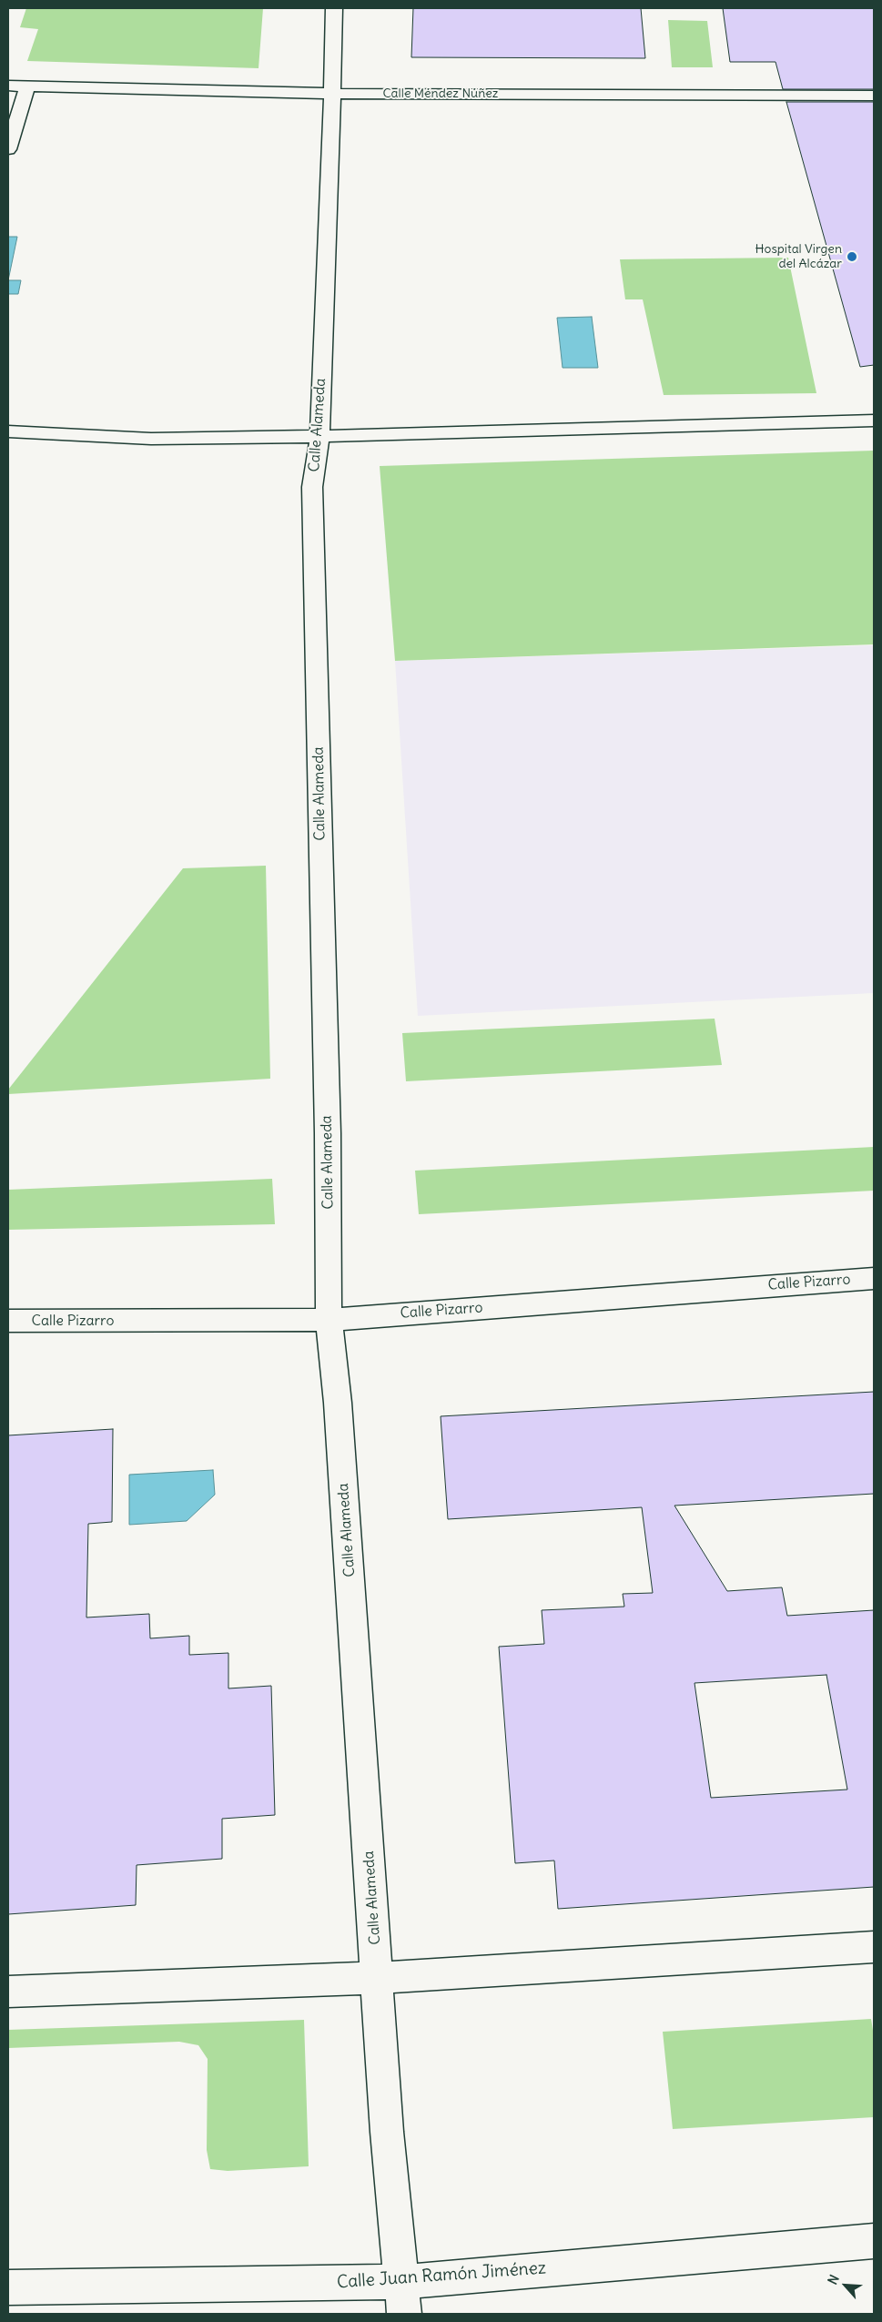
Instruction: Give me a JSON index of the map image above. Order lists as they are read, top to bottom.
{
  "streets": {
    "street": [
      "Calle Méndez Núñez",
      "Calle Alameda",
      "Calle Pizarro",
      "Calle Juan Ramón Jiménez"
    ]
  },
  "crossings": [
    ["Calle Méndez Núñez", "Calle Alameda"],
    ["Calle Alameda", "Calle Pizarro"],
    ["Calle Alameda", "Calle Juan Ramón Jiménez"]
  ],
  "places": ["Hospital Virgen del Alcázar"],
  "north": "top left"
}
